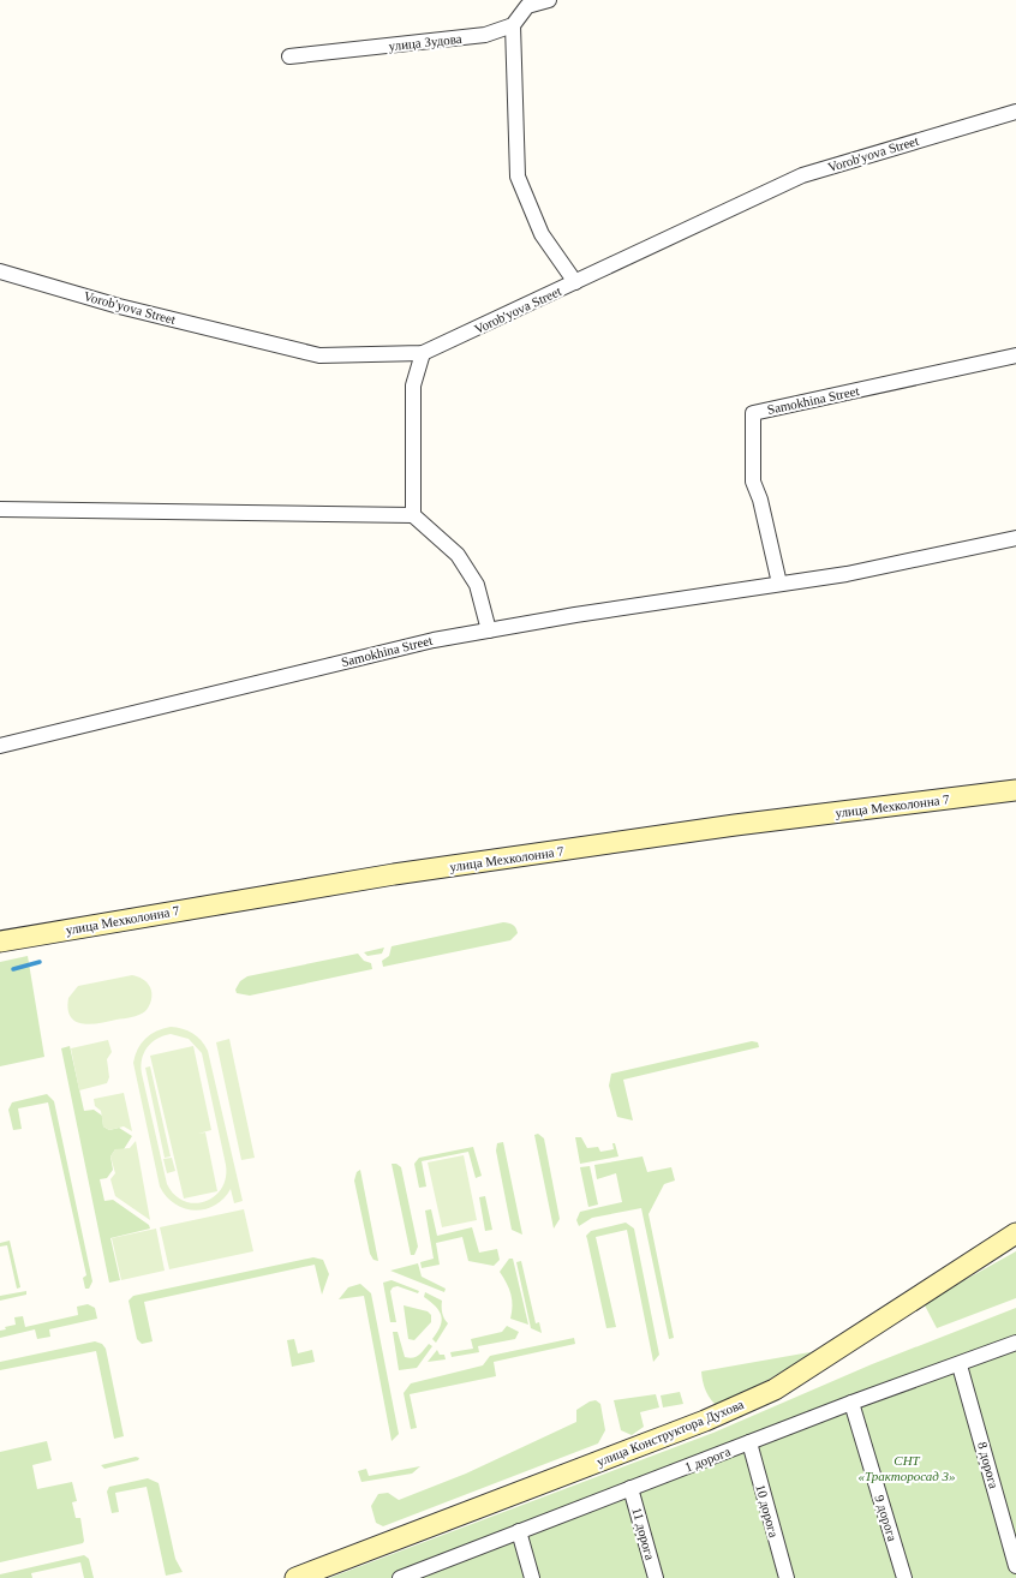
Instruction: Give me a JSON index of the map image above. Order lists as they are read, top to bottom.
{
  "streets": {
    "street": [
      "улица Зудова",
      "Vorob'yova Street",
      "Samokhina Street",
      "улица Мехколонна 7",
      "улица Конструктора Духова",
      "1 дорога",
      "8 дорога",
      "10 дорога",
      "9 дорога",
      "11 дорога"
    ]
  },
  "crossings": [
    ["1 дорога", "8 дорога"],
    ["1 дорога", "10 дорога"],
    ["1 дорога", "9 дорога"],
    ["1 дорога", "11 дорога"]
  ],
  "parks": ["СНТ «Тракторосад 3»"]
}
